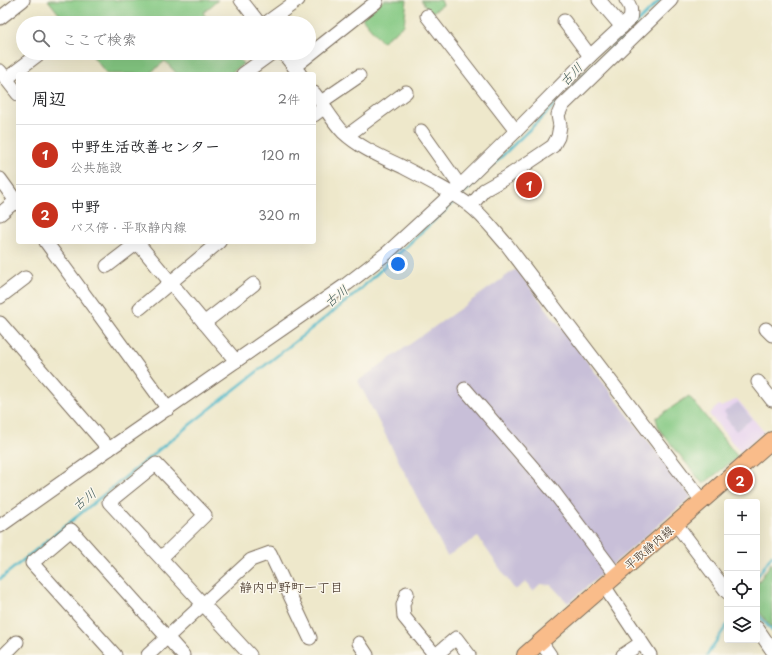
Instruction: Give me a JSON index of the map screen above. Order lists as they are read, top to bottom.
{
  "streets": {
    "main road": ["平取静内線"]
  },
  "districts": ["静内中野町一丁目"],
  "water": ["古川"],
  "page": {
    "search": "ここで検索",
    "heading": ["周辺", "2件"],
    "list": [
      {
        "mark": "1",
        "name": "中野生活改善センター",
        "note": "公共施設",
        "value": "120 m"
      },
      {
        "mark": "2",
        "name": "中野",
        "note": "バス停 · 平取静内線",
        "value": "320 m"
      }
    ],
    "pins": ["1", "2"],
    "map_buttons": ["+", "−"]
  }
}
